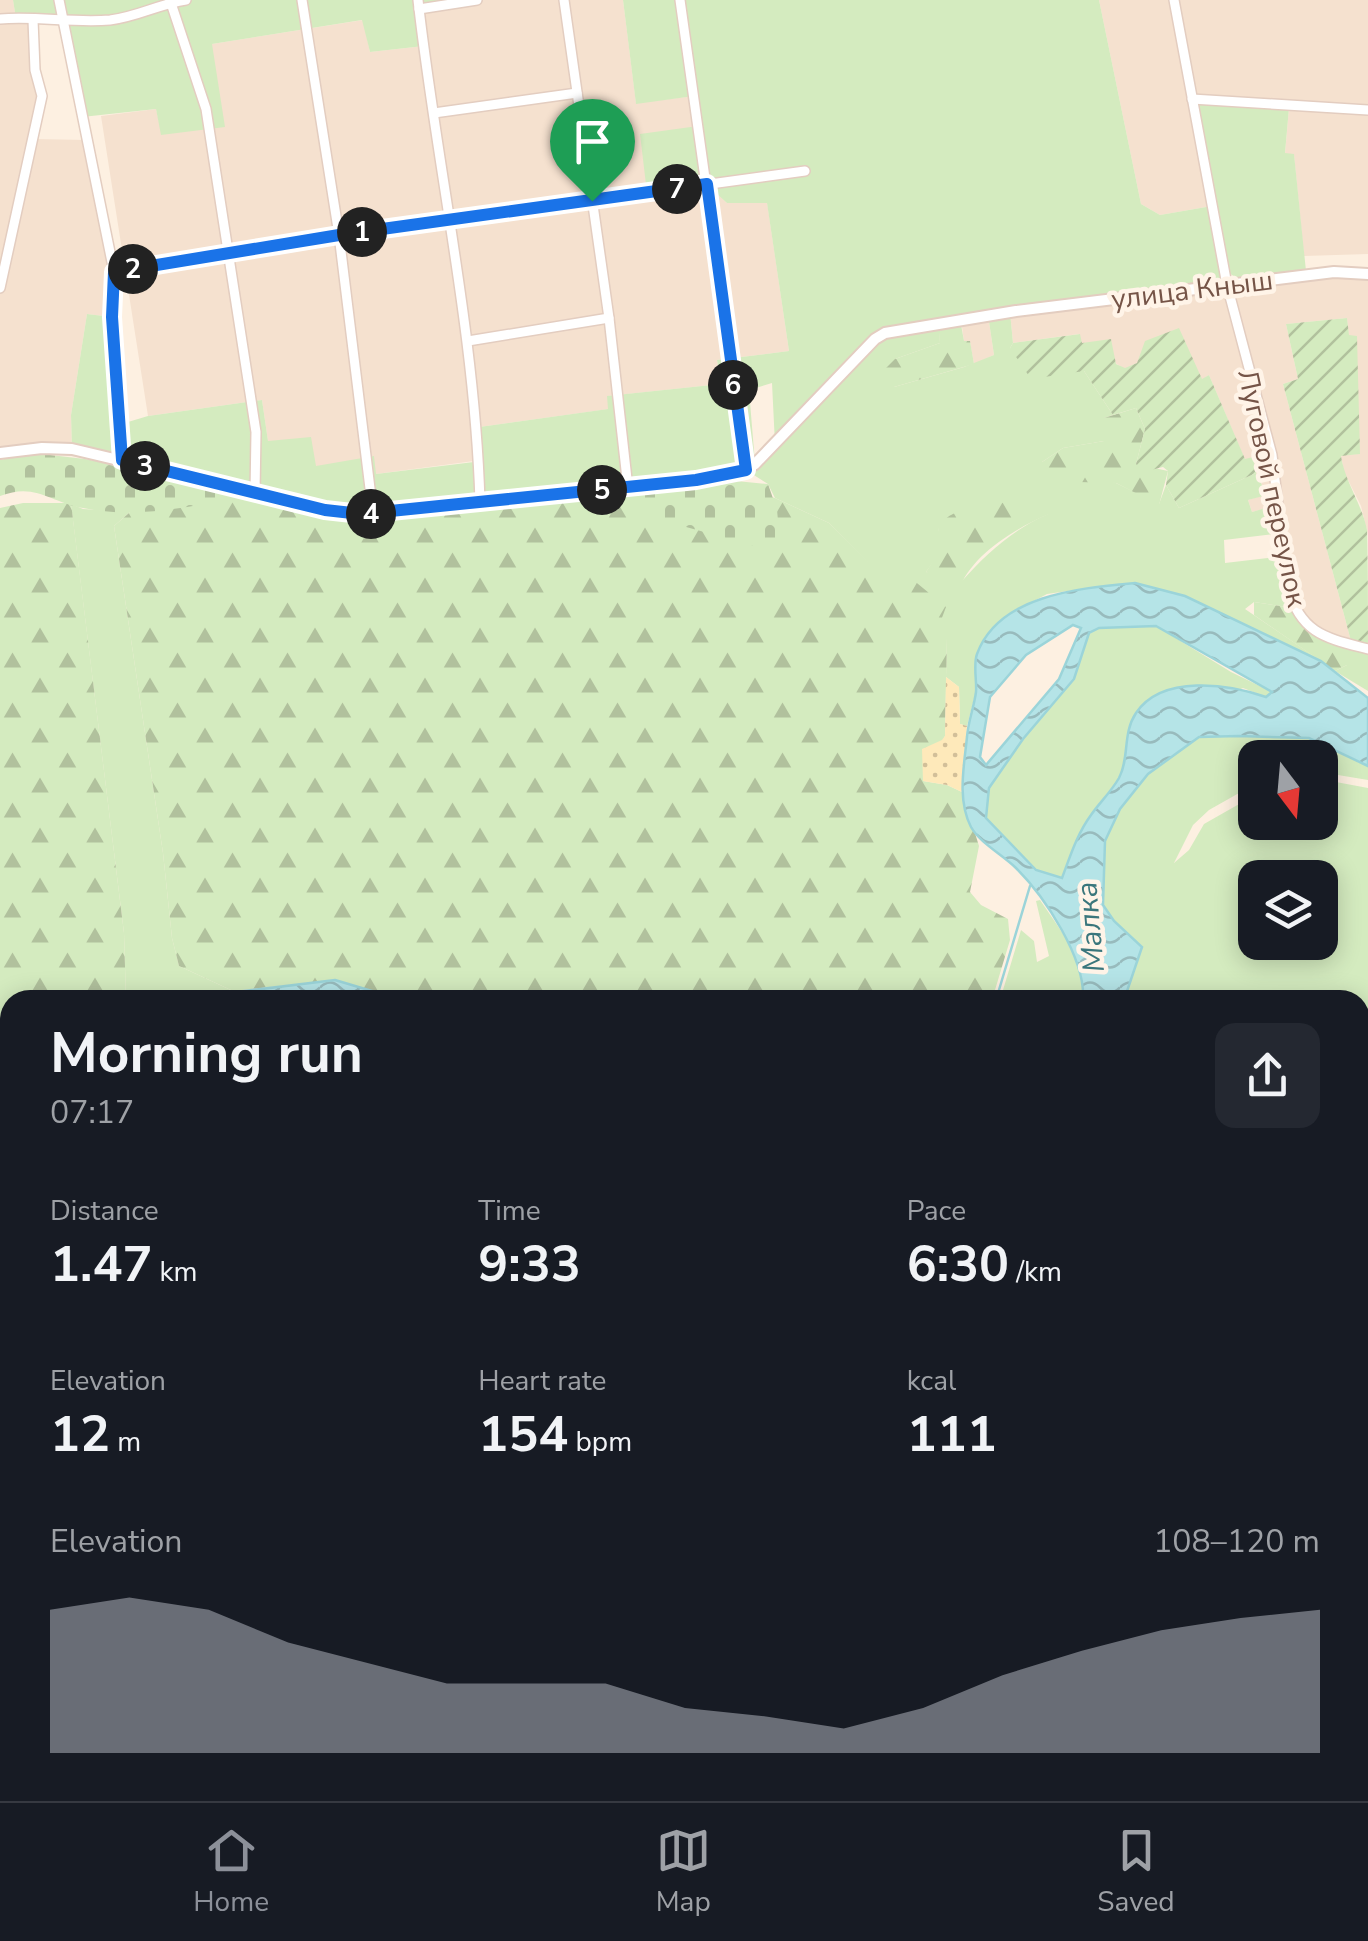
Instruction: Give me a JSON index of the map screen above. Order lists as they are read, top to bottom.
{
  "streets": {
    "street": ["улица Кныш", "Луговой переулок"]
  },
  "crossings": [
    ["улица Кныш", "Луговой переулок"]
  ],
  "water": ["Малка"],
  "north": "bottom",
  "page": {
    "pins": [
      "7",
      "1",
      "2",
      "6",
      "3",
      "5",
      "4"
    ],
    "heading": ["Morning run", "07:17"],
    "stats": [
      ["Distance", "1.47 km"],
      ["Time", "9:33"],
      ["Pace", "6:30 /km"],
      ["Elevation", "12 m"],
      ["Heart rate", "154 bpm"],
      ["kcal", "111"]
    ],
    "chart": ["Elevation", "108–120 m"],
    "tabs": ["Home", "Map", "Saved"]
  }
}
